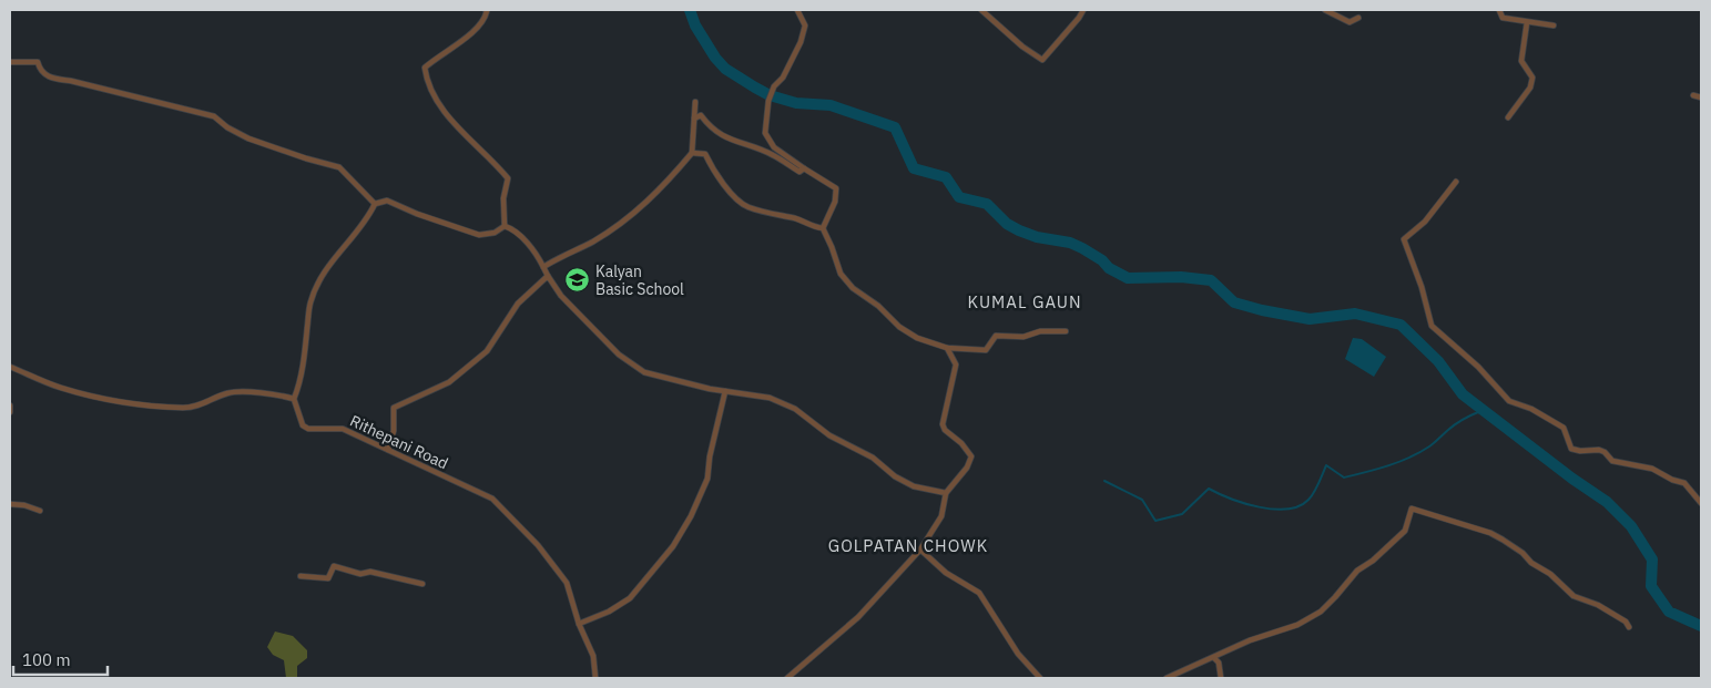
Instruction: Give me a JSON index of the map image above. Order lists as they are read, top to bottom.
{
  "streets": {
    "street": ["Rithepani Road"]
  },
  "districts": ["KUMAL GAUN", "GOLPATAN CHOWK"],
  "places": {
    "school or university": ["Kalyan Basic School"]
  },
  "scale_bar": "100 m"
}
